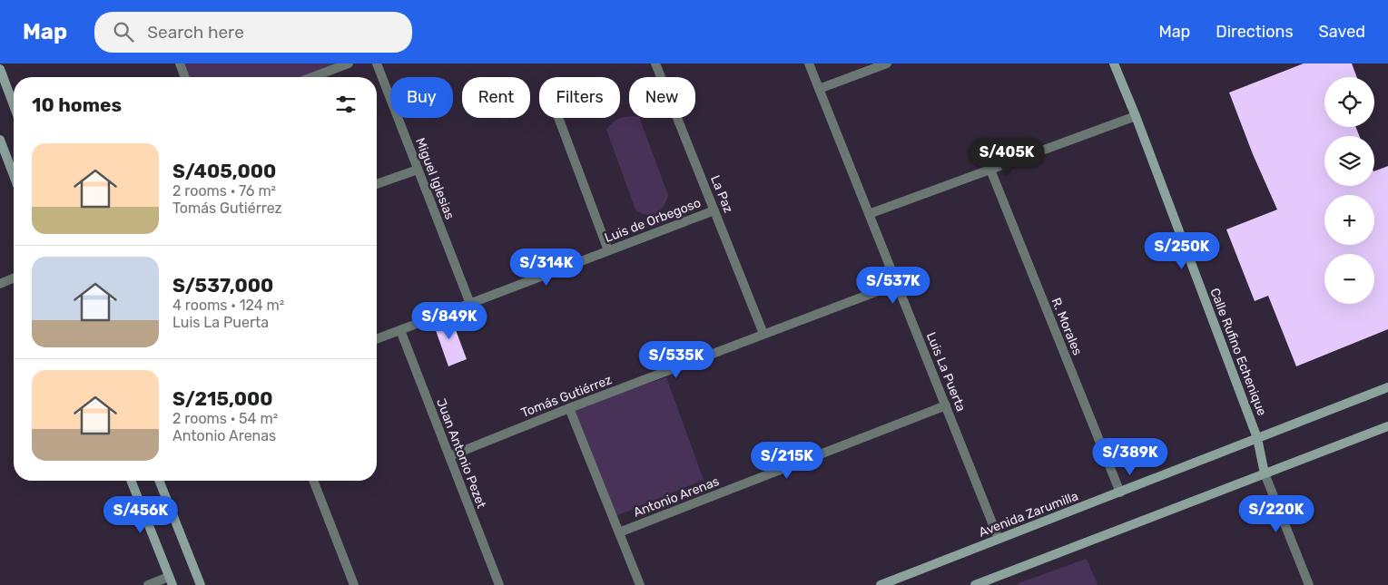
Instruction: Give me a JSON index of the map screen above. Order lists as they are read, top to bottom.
{
  "streets": {
    "main road": ["Calle Rufino Echenique", "Avenida Zarumilla"],
    "street": [
      "Miguel Iglesias",
      "La Paz",
      "Luis de Orbegoso",
      "R. Morales",
      "Luis La Puerta",
      "Tomás Gutiérrez",
      "Juan Antonio Pezet",
      "Antonio Arenas"
    ]
  },
  "crossings": [
    ["Miguel Iglesias", "Luis de Orbegoso"],
    ["La Paz", "Luis de Orbegoso"],
    ["La Paz", "Tomás Gutiérrez"],
    ["Luis de Orbegoso", "Juan Antonio Pezet"],
    ["R. Morales", "Avenida Zarumilla"],
    ["Calle Rufino Echenique", "Avenida Zarumilla"],
    ["Luis La Puerta", "Tomás Gutiérrez"],
    ["Luis La Puerta", "Antonio Arenas"],
    ["Luis La Puerta", "Avenida Zarumilla"],
    ["Tomás Gutiérrez", "Juan Antonio Pezet"]
  ],
  "page": {
    "header": "Map",
    "search": "Search here",
    "nav": ["Map", "Directions", "Saved"],
    "map_buttons": ["+", "−"],
    "chip": [
      "Buy",
      "Rent",
      "Filters",
      "New"
    ],
    "heading": "10 homes",
    "list": [
      {
        "name": "S/405,000",
        "note": "2 rooms · 76 m² · Tomás Gutiérrez"
      },
      {
        "name": "S/537,000",
        "note": "4 rooms · 124 m² · Luis La Puerta"
      },
      {
        "name": "S/215,000",
        "note": "2 rooms · 54 m² · Antonio Arenas"
      }
    ],
    "price": [
      "S/405K",
      "S/250K",
      "S/314K",
      "S/537K",
      "S/849K",
      "S/535K",
      "S/389K",
      "S/215K",
      "S/220K",
      "S/456K"
    ]
  }
}
